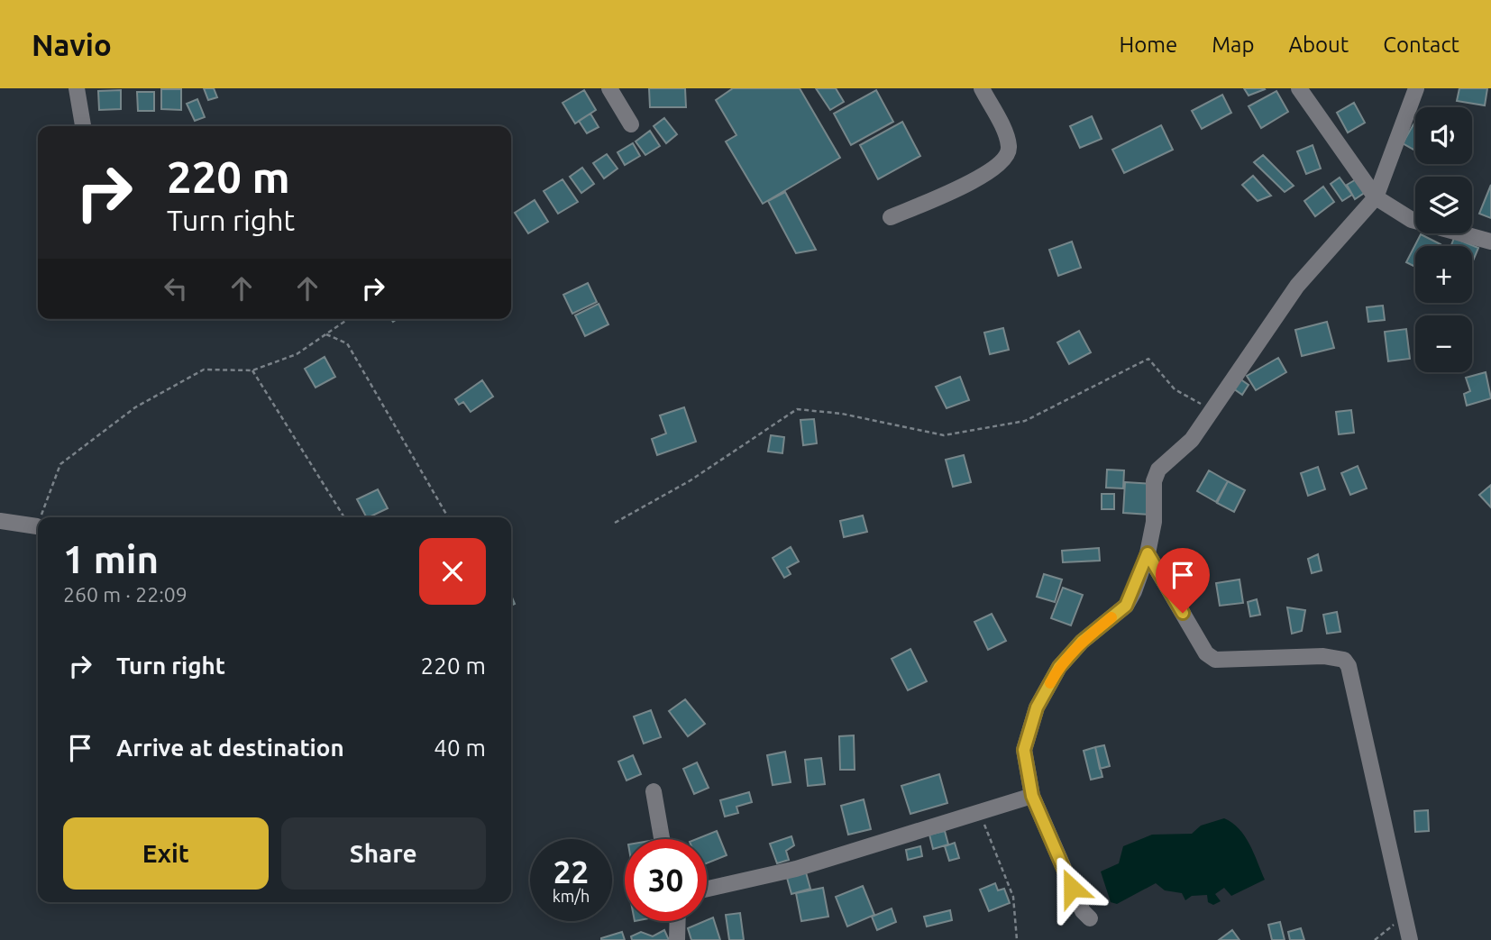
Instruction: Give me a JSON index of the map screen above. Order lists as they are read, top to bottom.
{
  "page": {
    "header": "Navio",
    "nav": [
      "Home",
      "Map",
      "About",
      "Contact"
    ],
    "map_buttons": ["+", "−"],
    "turn": ["220 m", "Turn right"],
    "heading": ["1 min", "260 m · 22:09"],
    "list": [
      {
        "name": "Turn right",
        "value": "220 m"
      },
      {
        "name": "Arrive at destination",
        "value": "40 m"
      }
    ],
    "buttons": ["Exit", "Share"],
    "speed": "22 km/h",
    "limit": "30"
  }
}
